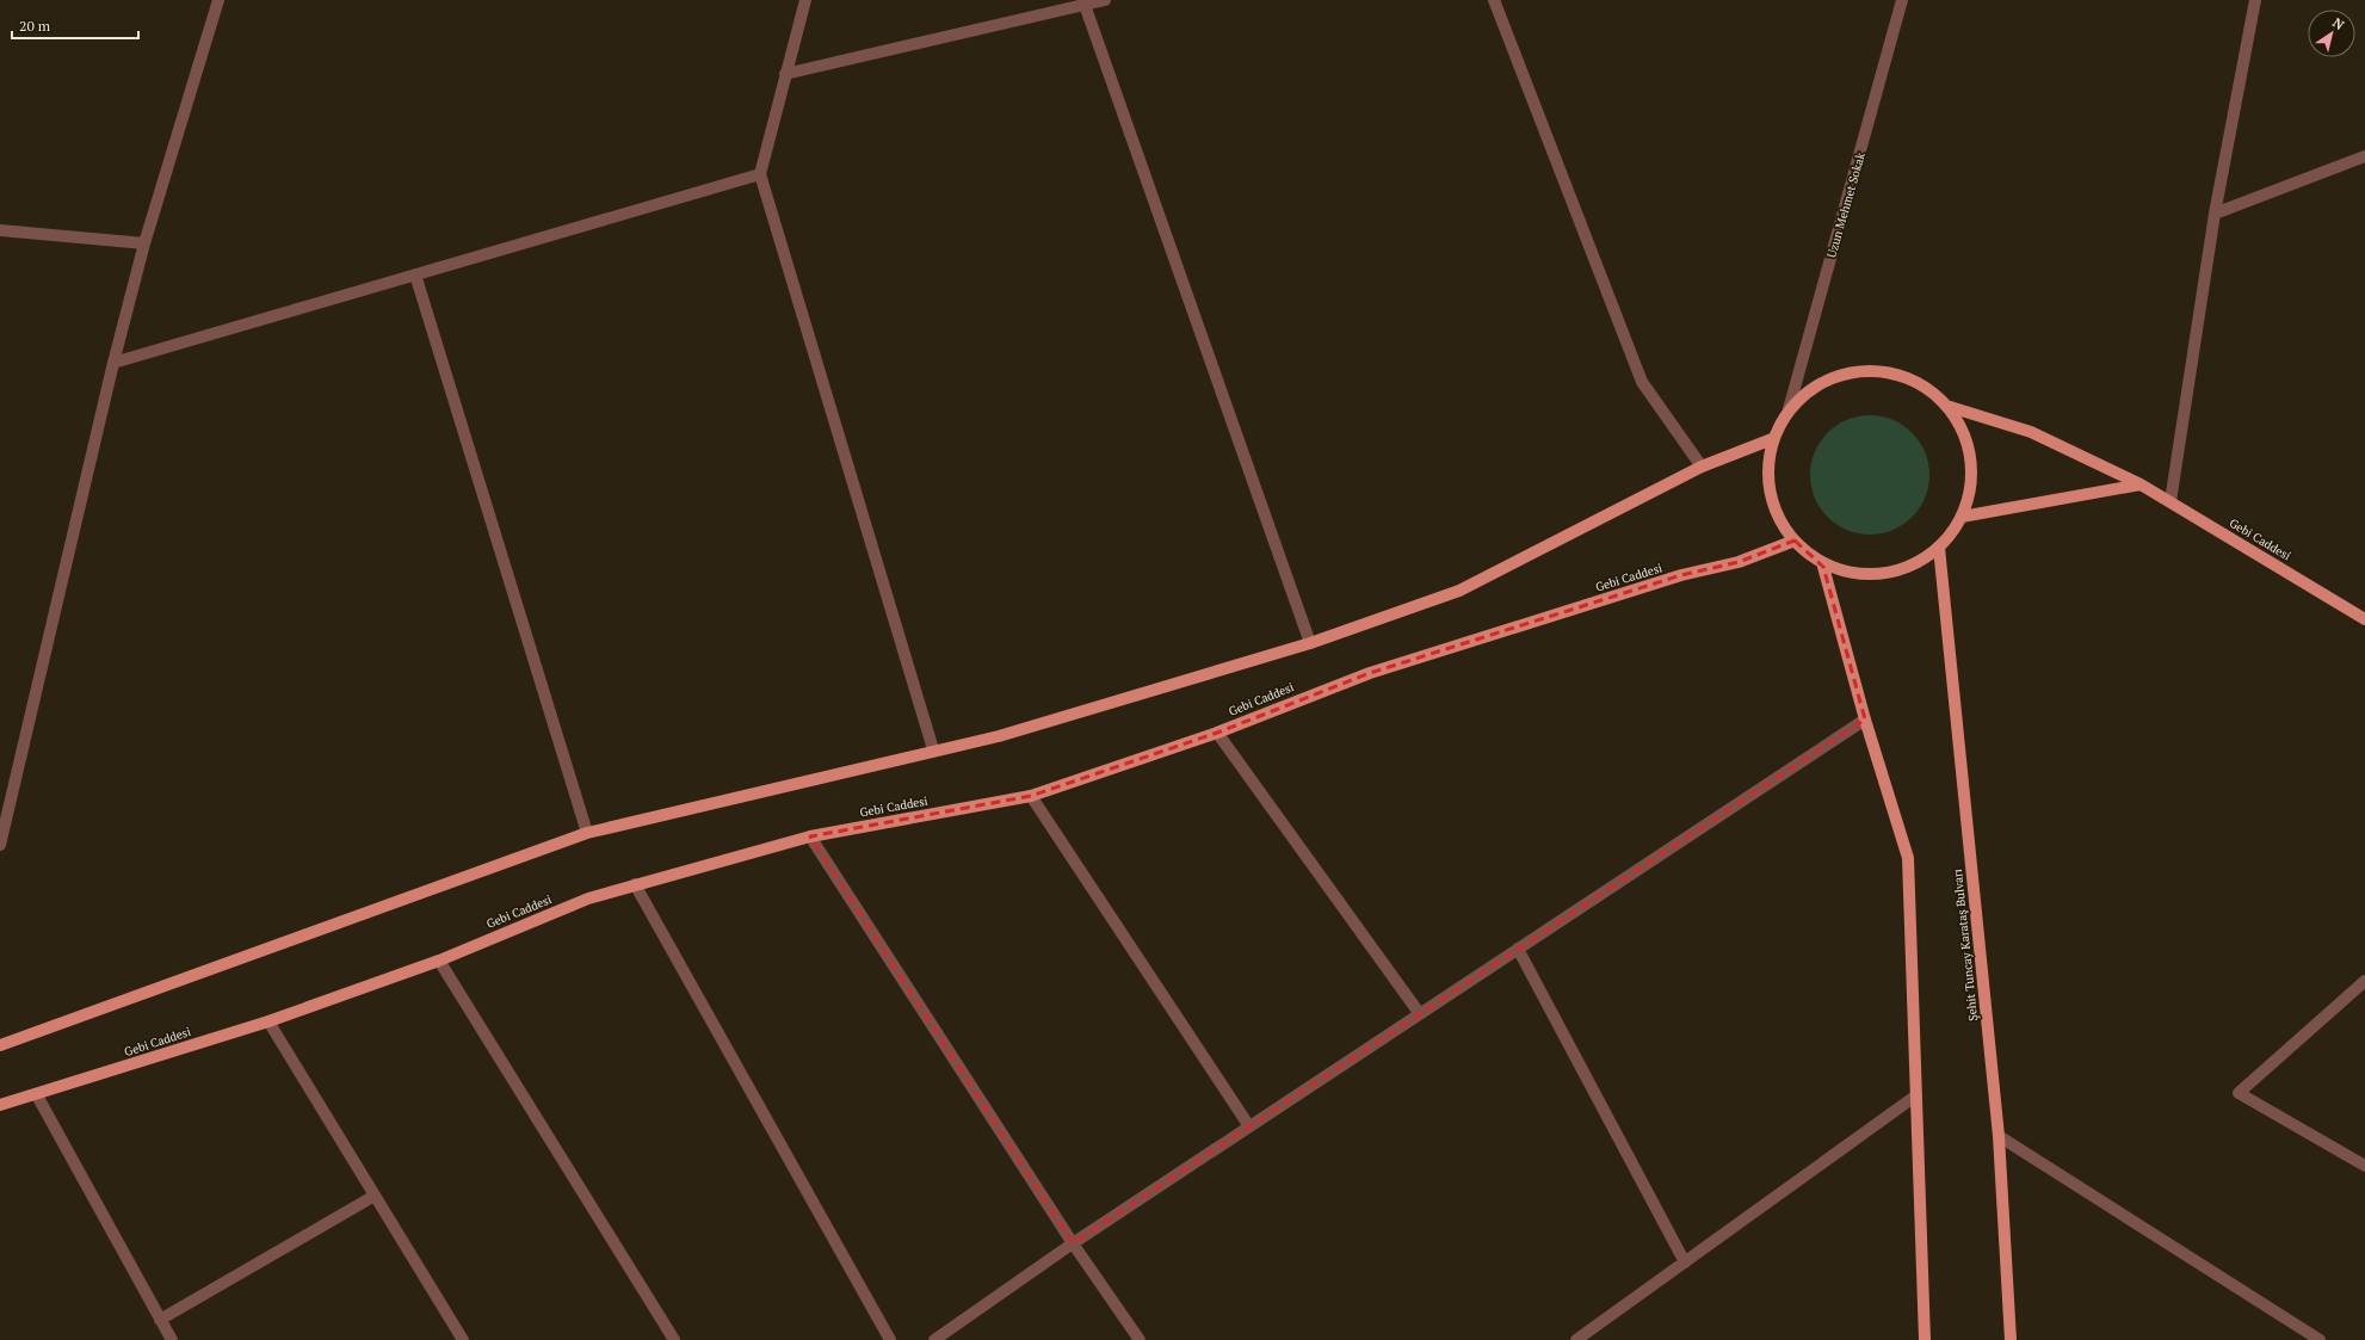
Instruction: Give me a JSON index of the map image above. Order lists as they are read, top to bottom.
{
  "streets": {
    "main road": ["Gebi Caddesi", "Şehit Tuncay Karataş Bulvarı"],
    "street": ["Uzun Mehmet Sokak"]
  },
  "scale_bar": "20 m",
  "north": "top right"
}
